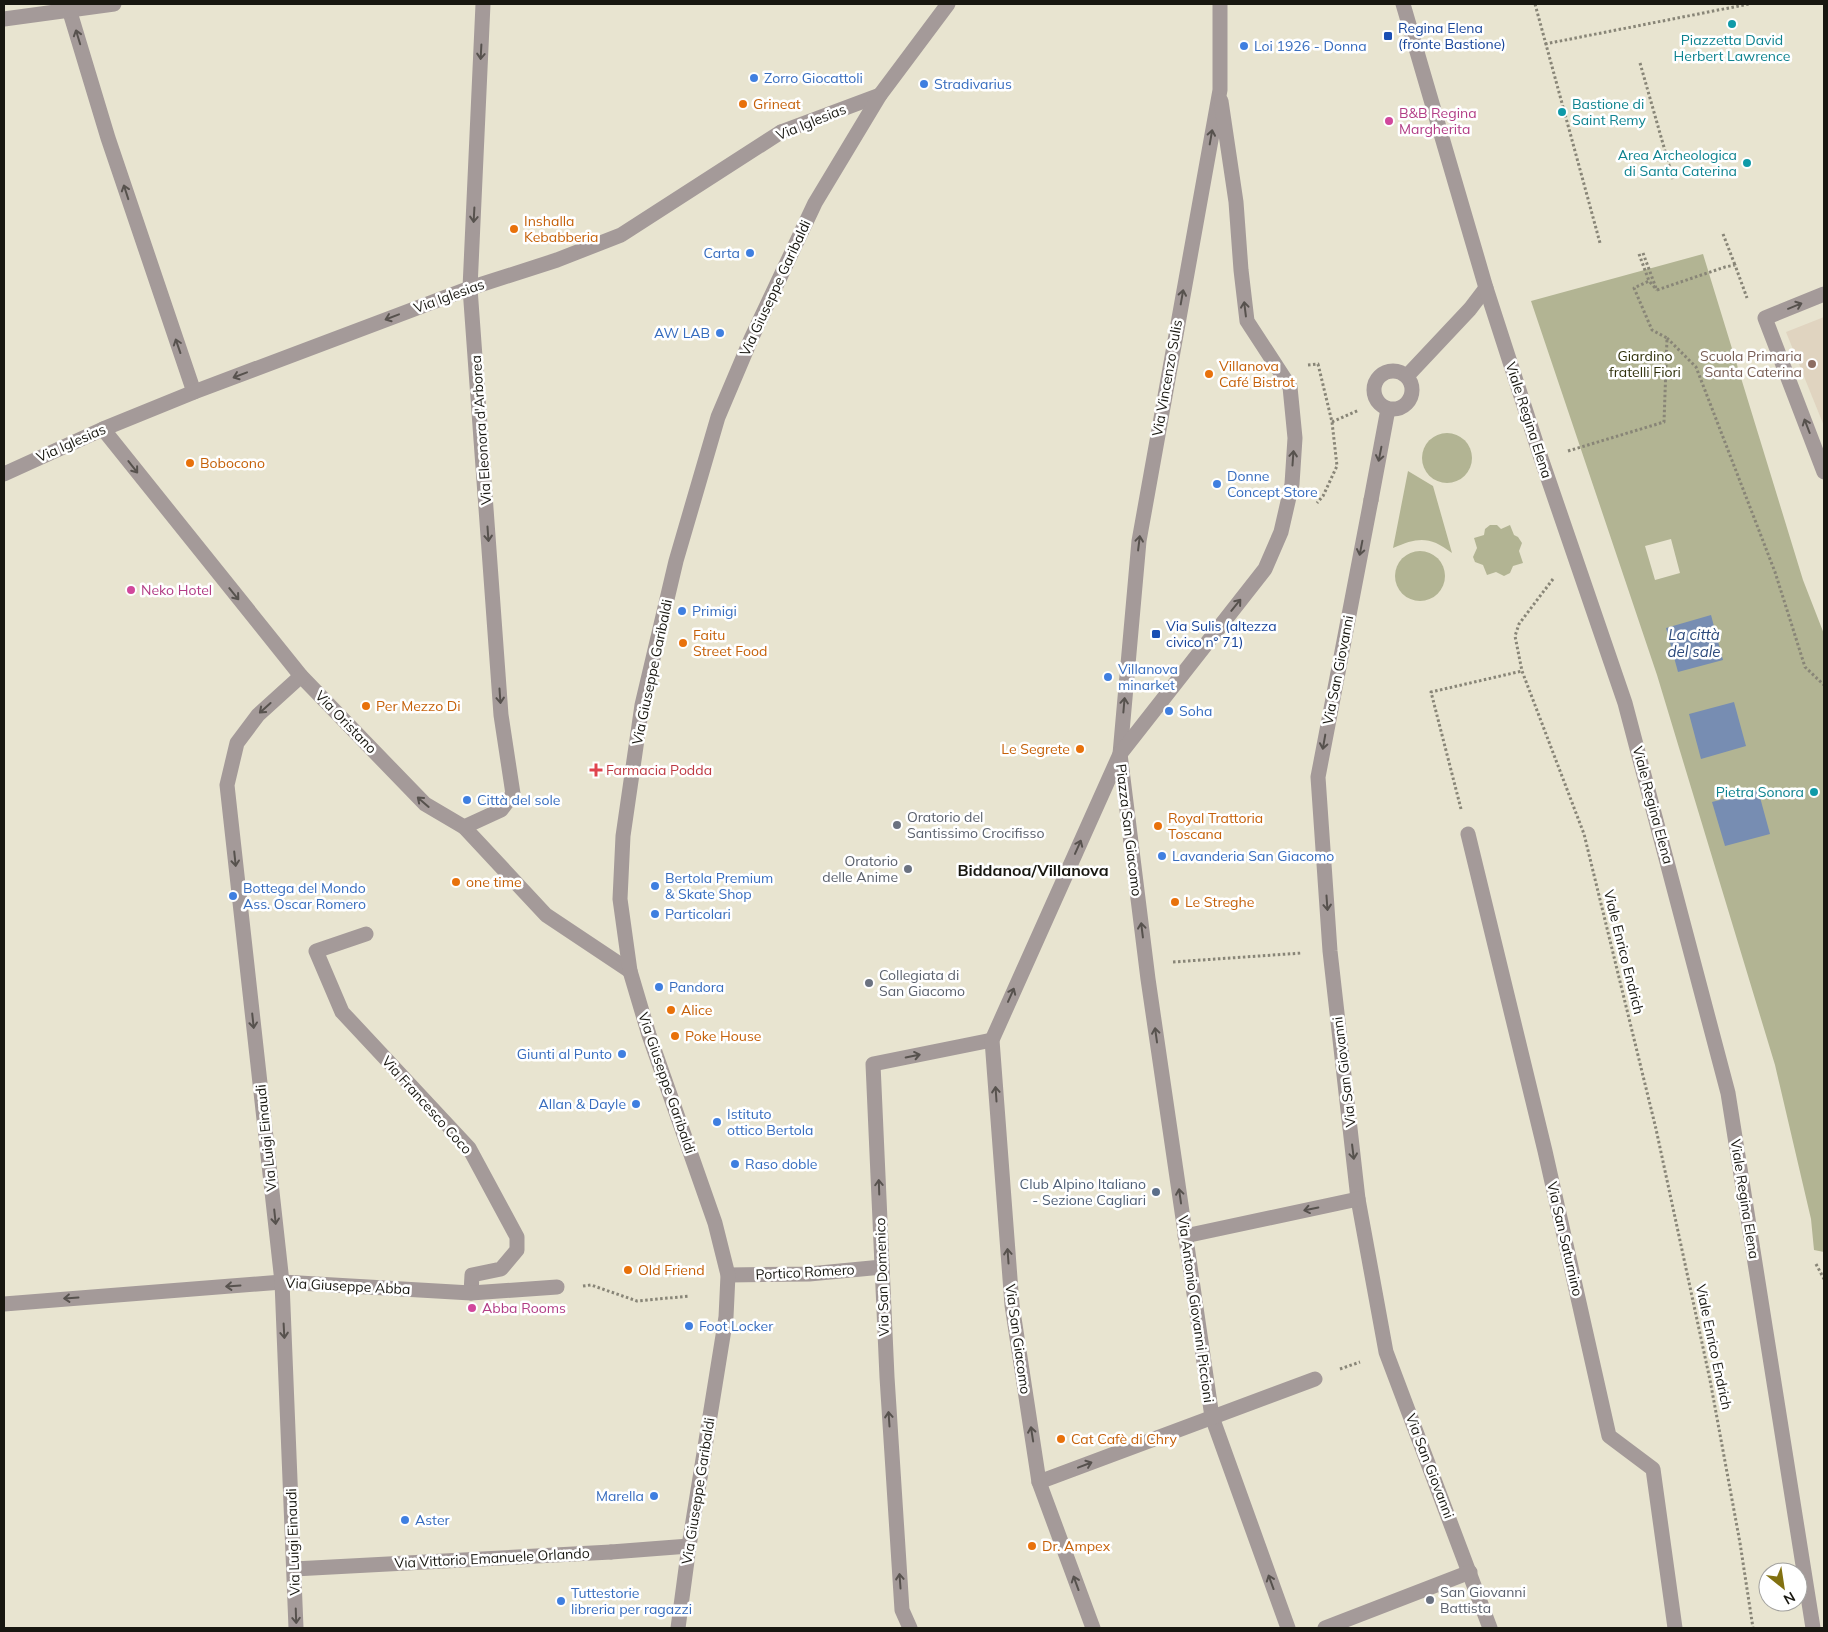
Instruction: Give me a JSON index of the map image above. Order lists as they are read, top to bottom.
{
  "streets": {
    "street": [
      "Via Iglesias",
      "Via Giuseppe Garibaldi",
      "Via Vincenzo Sulis",
      "Viale Regina Elena",
      "Via Eleonora d'Arborea",
      "Via San Giovanni",
      "Via Oristano",
      "Piazza San Giacomo",
      "Via Francesco Coco",
      "Via Luigi Einaudi",
      "Via San Saturnino",
      "Portico Romero",
      "Via San Domenico",
      "Via Giuseppe Abba",
      "Via Antonio Giovanni Piccioni",
      "Via San Giacomo",
      "Via Vittorio Emanuele Orlando"
    ],
    "path": ["Viale Enrico Endrich"]
  },
  "crossings": [
    ["Via Iglesias", "Via Giuseppe Garibaldi"],
    ["Via Iglesias", "Via Eleonora d'Arborea"],
    ["Via Iglesias", "Via Oristano"],
    ["Via Giuseppe Garibaldi", "Via Oristano"],
    ["Via Giuseppe Garibaldi", "Portico Romero"],
    ["Via Giuseppe Garibaldi", "Via Vittorio Emanuele Orlando"],
    ["Via Vincenzo Sulis", "Piazza San Giacomo"],
    ["Via Eleonora d'Arborea", "Via Oristano"],
    ["Via Oristano", "Via Luigi Einaudi"],
    ["Piazza San Giacomo", "Via San Domenico"],
    ["Piazza San Giacomo", "Via Antonio Giovanni Piccioni"],
    ["Piazza San Giacomo", "Via San Giacomo"],
    ["Via Francesco Coco", "Via Giuseppe Abba"],
    ["Via Luigi Einaudi", "Via Giuseppe Abba"],
    ["Via Luigi Einaudi", "Via Vittorio Emanuele Orlando"],
    ["Portico Romero", "Via San Domenico"],
    ["Via San Domenico", "Via San Giacomo"]
  ],
  "one_way": [
    "Via Eleonora d'Arborea",
    "Piazza San Giacomo",
    "Via Luigi Einaudi",
    "Via San Domenico",
    "Via Giuseppe Abba",
    "Via Antonio Giovanni Piccioni",
    "Via San Giacomo"
  ],
  "districts": ["Biddanoa/Villanova"],
  "water": ["La città del sale"],
  "parks": ["Giardino fratelli Fiori"],
  "places": {
    "other": [
      "Piazzetta David Herbert Lawrence",
      "Loi 1926 - Donna",
      "Zorro Giocattoli",
      "Stradivarius",
      "Grineat",
      "Bastione di Saint Remy",
      "B&B Regina Margherita",
      "Area Archeologica di Santa Caterina",
      "Inshalla Kebabberia",
      "Carta",
      "AW LAB",
      "Scuola Primaria Santa Caterina",
      "Villanova Café Bistrot",
      "Bobocono",
      "Donne Concept Store",
      "Neko Hotel",
      "Primigi",
      "Faitu Street Food",
      "Villanova minarket",
      "Per Mezzo Di",
      "Soha",
      "Le Segrete",
      "Pietra Sonora",
      "Città del sole",
      "Oratorio del Santissimo Crocifisso",
      "Royal Trattoria Toscana",
      "Lavanderia San Giacomo",
      "Oratorio delle Anime",
      "one time",
      "Bertola Premium & Skate Shop",
      "Bottega del Mondo Ass. Oscar Romero",
      "Le Streghe",
      "Particolari",
      "Collegiata di San Giacomo",
      "Pandora",
      "Alice",
      "Poke House",
      "Giunti al Punto",
      "Allan & Dayle",
      "Istituto ottico Bertola",
      "Raso doble",
      "Club Alpino Italiano - Sezione Cagliari",
      "Old Friend",
      "Abba Rooms",
      "Foot Locker",
      "Cat Cafè di Chry",
      "Marella",
      "Aster",
      "Dr. Ampex",
      "San Giovanni Battista",
      "Tuttestorie libreria per ragazzi"
    ],
    "transit": ["Regina Elena (fronte Bastione)", "Via Sulis (altezza civico n° 71)"],
    "health": ["Farmacia Podda"]
  },
  "north": "bottom right"
}
